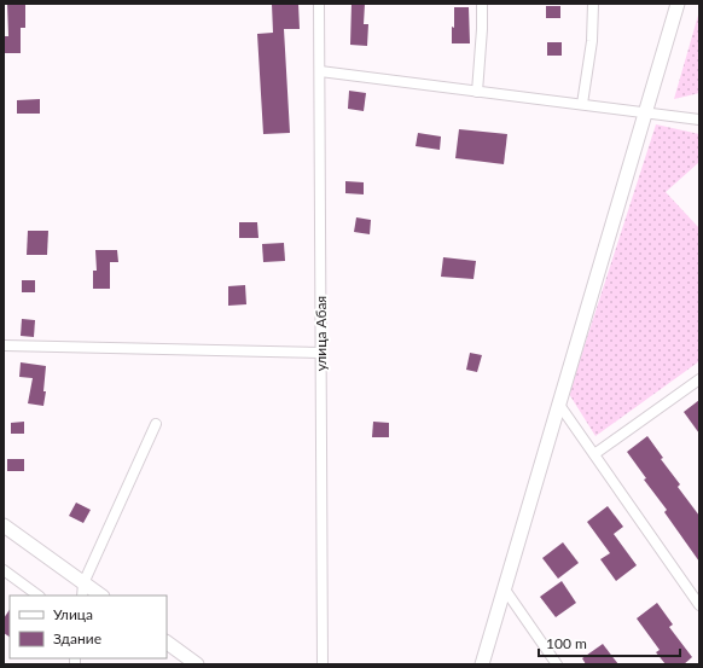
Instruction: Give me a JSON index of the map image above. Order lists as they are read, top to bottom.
{
  "streets": {
    "street": ["улица Абая"]
  },
  "legend": ["Улица", "Здание"],
  "scale_bar": "100 m"
}
